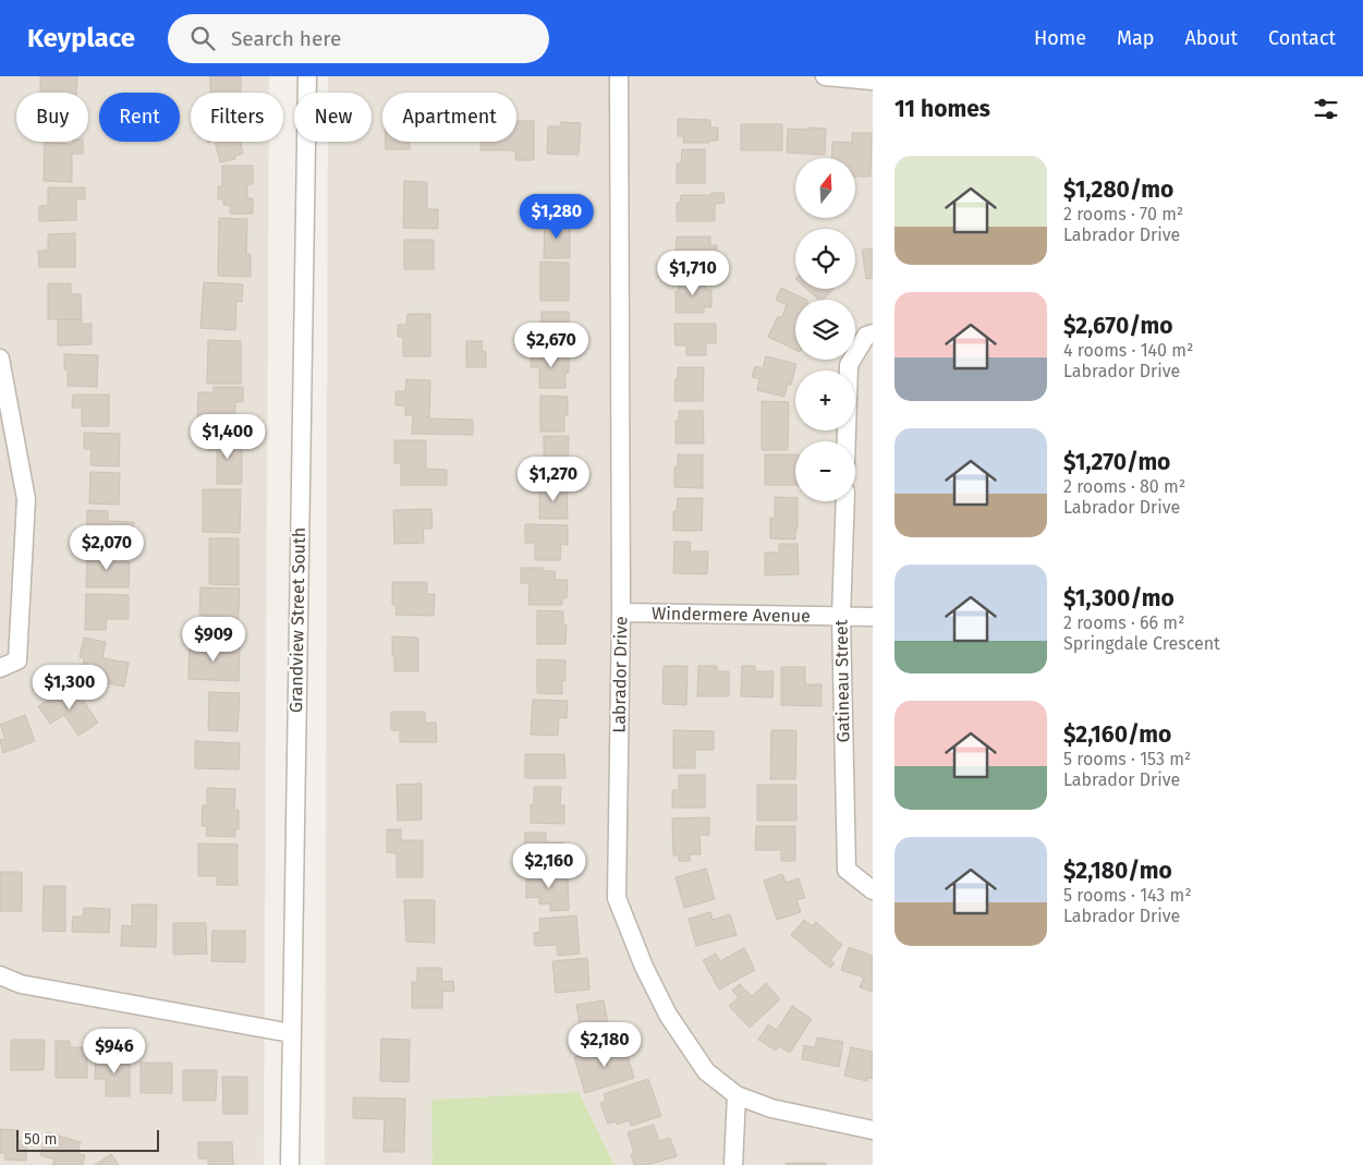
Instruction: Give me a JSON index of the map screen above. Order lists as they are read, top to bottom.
{
  "streets": {
    "street": [
      "Windermere Avenue",
      "Grandview Street South",
      "Labrador Drive",
      "Gatineau Street"
    ]
  },
  "crossings": [
    ["Windermere Avenue", "Labrador Drive"],
    ["Windermere Avenue", "Gatineau Street"]
  ],
  "scale_bar": "50 m",
  "north": "top",
  "page": {
    "header": "Keyplace",
    "search": "Search here",
    "nav": [
      "Home",
      "Map",
      "About",
      "Contact"
    ],
    "heading": "11 homes",
    "chip": [
      "Buy",
      "Rent",
      "Filters",
      "New",
      "Apartment"
    ],
    "list": [
      {
        "name": "$1,280/mo",
        "note": "2 rooms · 70 m² · Labrador Drive"
      },
      {
        "name": "$2,670/mo",
        "note": "4 rooms · 140 m² · Labrador Drive"
      },
      {
        "name": "$1,270/mo",
        "note": "2 rooms · 80 m² · Labrador Drive"
      },
      {
        "name": "$1,300/mo",
        "note": "2 rooms · 66 m² · Springdale Crescent"
      },
      {
        "name": "$2,160/mo",
        "note": "5 rooms · 153 m² · Labrador Drive"
      },
      {
        "name": "$2,180/mo",
        "note": "5 rooms · 143 m² · Labrador Drive"
      }
    ],
    "map_buttons": ["+", "−"],
    "price": [
      "$1,280",
      "$1,710",
      "$2,670",
      "$1,400",
      "$1,270",
      "$2,070",
      "$909",
      "$1,300",
      "$2,160",
      "$2,180",
      "$946"
    ],
    "scale": "50 m"
  }
}
